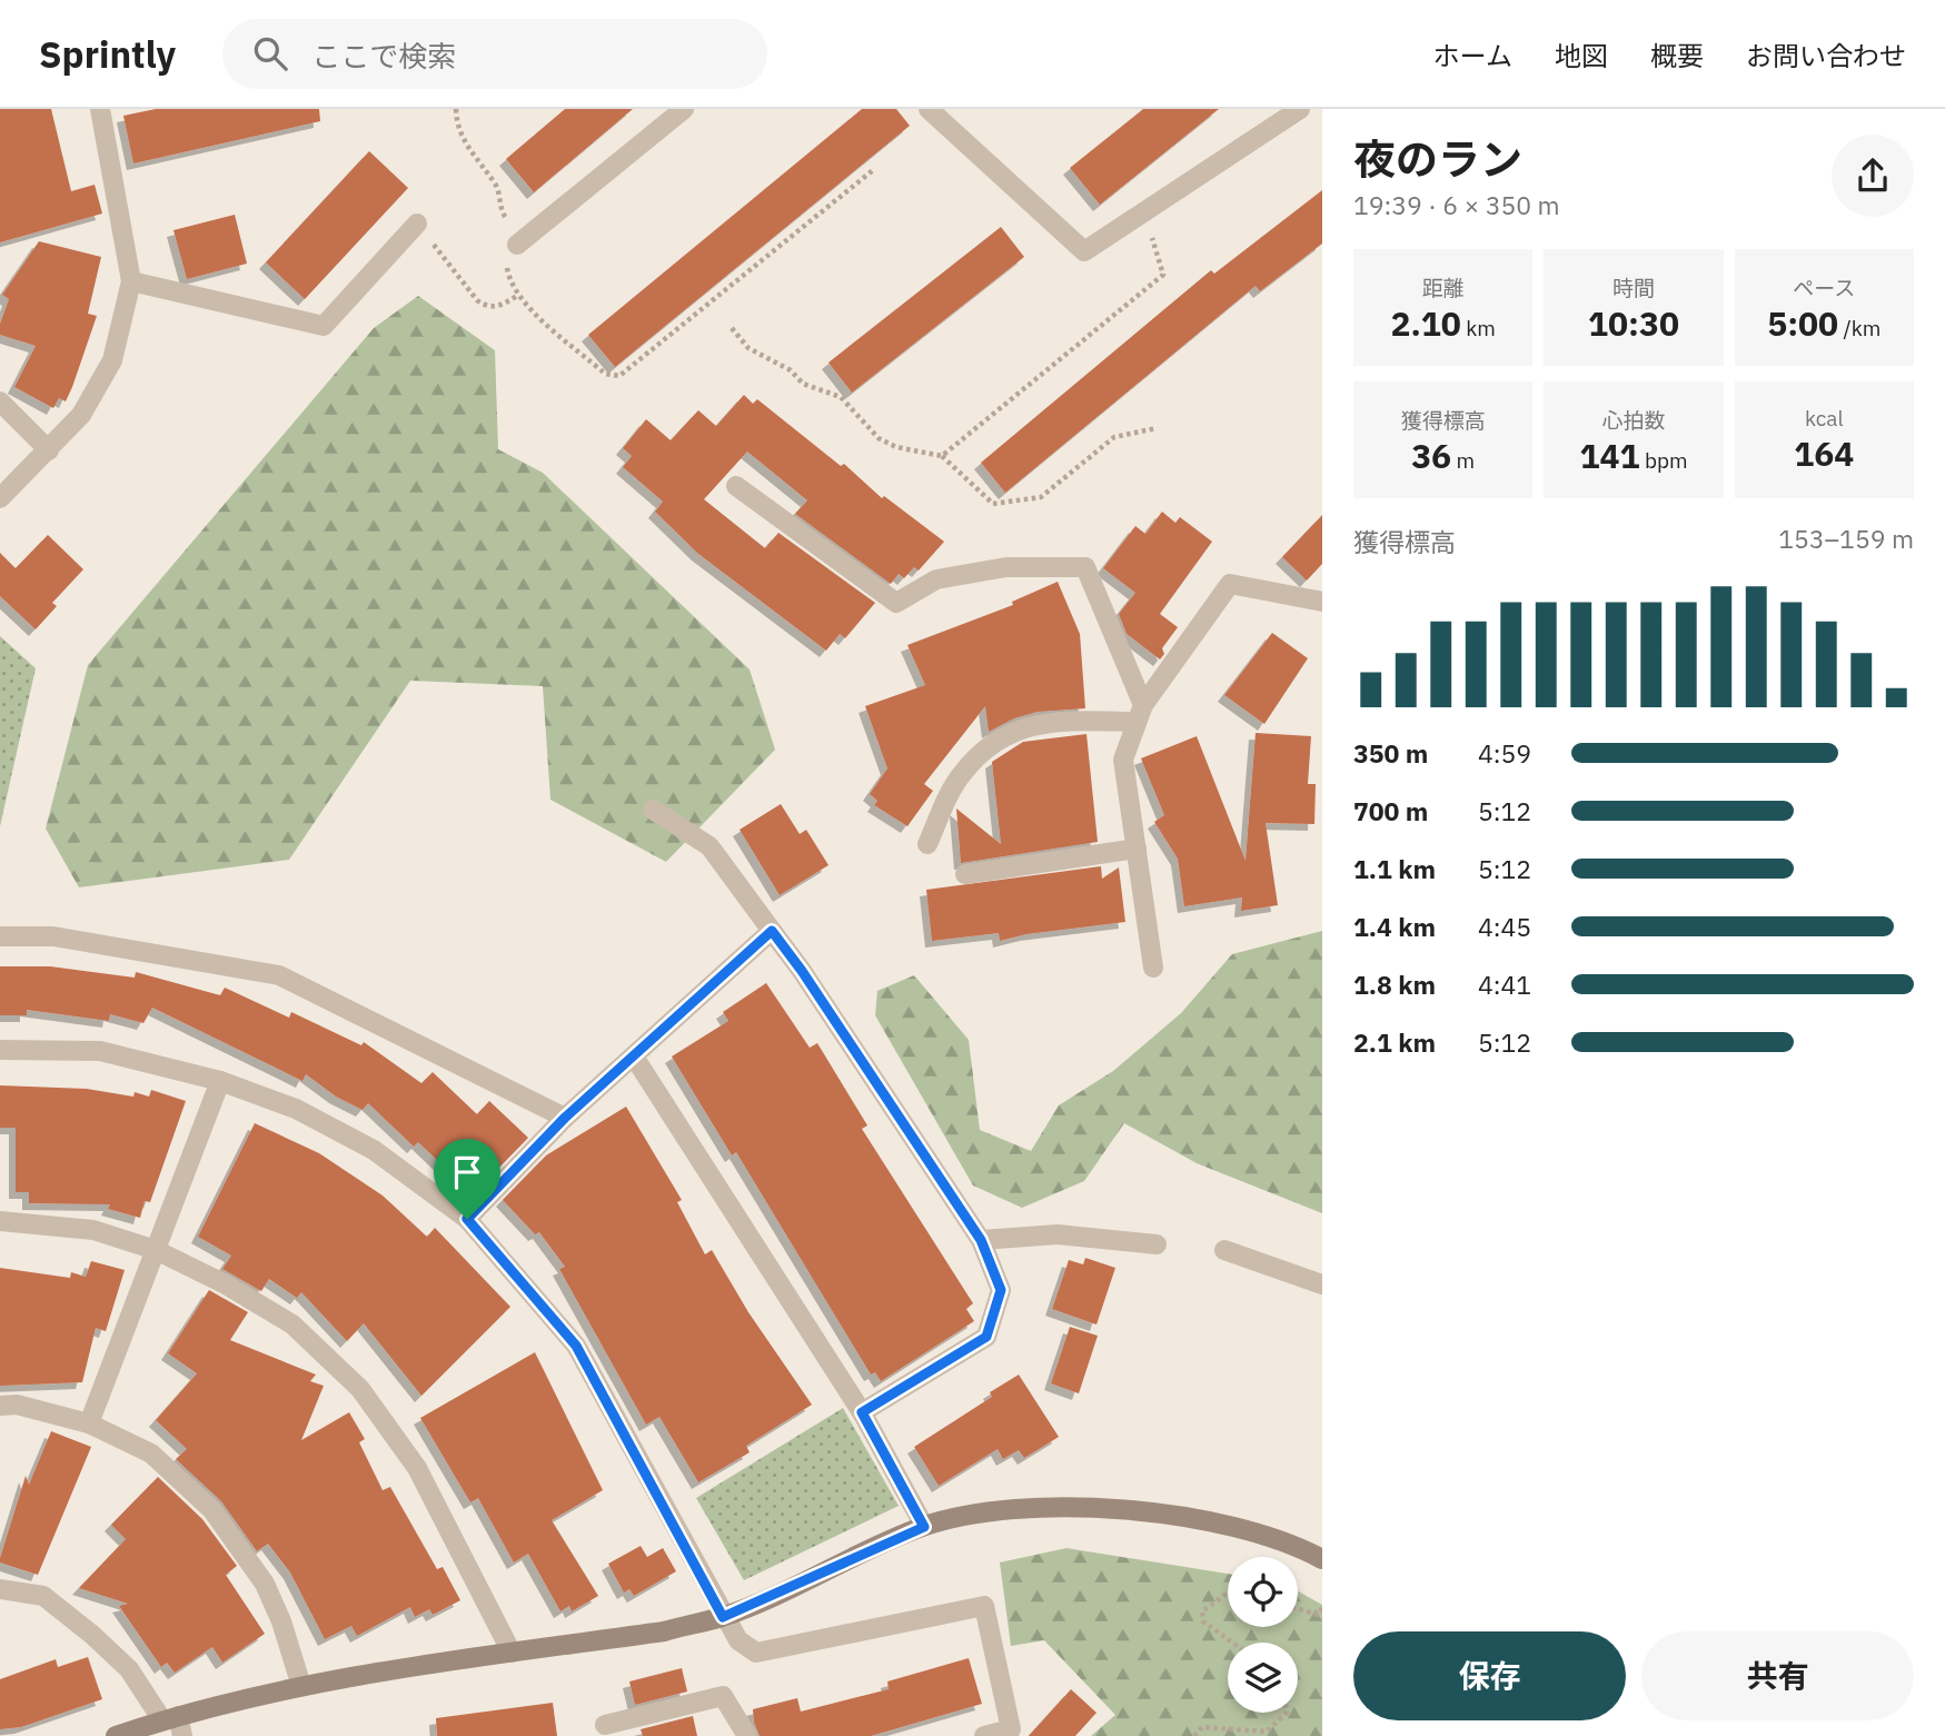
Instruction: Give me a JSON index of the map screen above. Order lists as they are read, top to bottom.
{
  "page": {
    "header": "Sprintly",
    "search": "ここで検索",
    "nav": [
      "ホーム",
      "地図",
      "概要",
      "お問い合わせ"
    ],
    "heading": ["夜のラン", "19:39 · 6 × 350 m"],
    "stats": [
      ["距離", "2.10 km"],
      ["時間", "10:30"],
      ["ペース", "5:00 /km"],
      ["獲得標高", "36 m"],
      ["心拍数", "141 bpm"],
      ["kcal", "164"]
    ],
    "chart": ["獲得標高", "153–159 m"],
    "list": [
      {
        "name": "350 m",
        "note": "4:59"
      },
      {
        "name": "700 m",
        "note": "5:12"
      },
      {
        "name": "1.1 km",
        "note": "5:12"
      },
      {
        "name": "1.4 km",
        "note": "4:45"
      },
      {
        "name": "1.8 km",
        "note": "4:41"
      },
      {
        "name": "2.1 km",
        "note": "5:12"
      }
    ],
    "buttons": ["保存", "共有"]
  }
}
